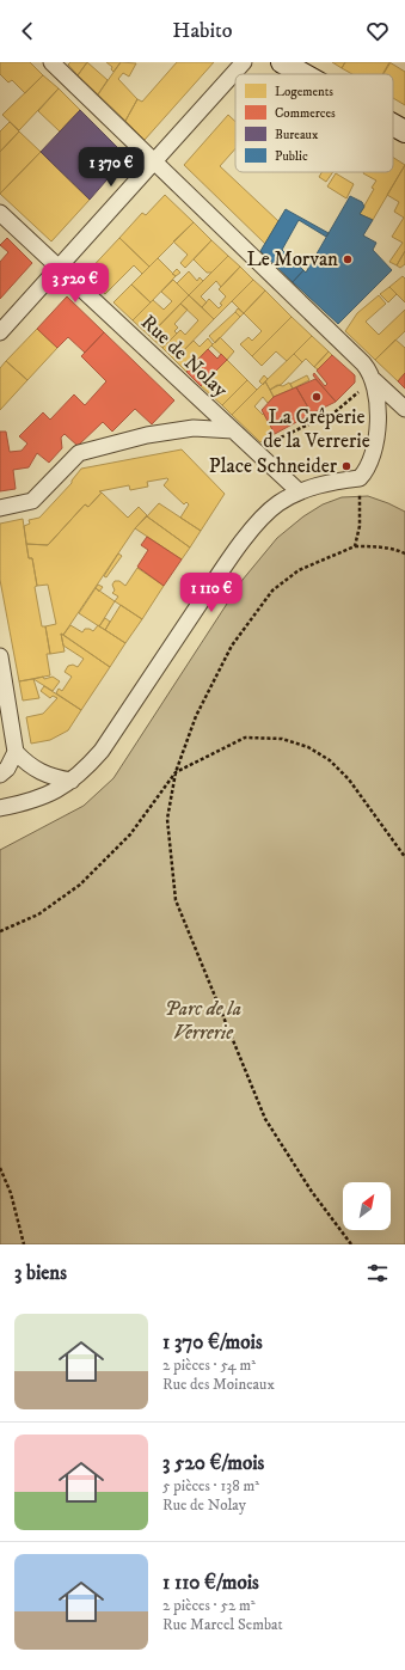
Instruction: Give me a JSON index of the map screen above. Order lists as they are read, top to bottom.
{
  "streets": {
    "street": ["Rue de Nolay"]
  },
  "parks": ["Parc de la Verrerie"],
  "places": ["Le Morvan", "La Crêperie de la Verrerie", "Place Schneider"],
  "legend": [
    "Logements",
    "Commerces",
    "Bureaux",
    "Public"
  ],
  "north": "top right",
  "page": {
    "header": "Habito",
    "price": ["1 370 €", "3 520 €", "1 110 €"],
    "heading": "3 biens",
    "list": [
      {
        "name": "1 370 €/mois",
        "note": "2 pièces · 54 m² · Rue des Moineaux"
      },
      {
        "name": "3 520 €/mois",
        "note": "5 pièces · 138 m² · Rue de Nolay"
      },
      {
        "name": "1 110 €/mois",
        "note": "2 pièces · 52 m² · Rue Marcel Sembat"
      }
    ]
  }
}
